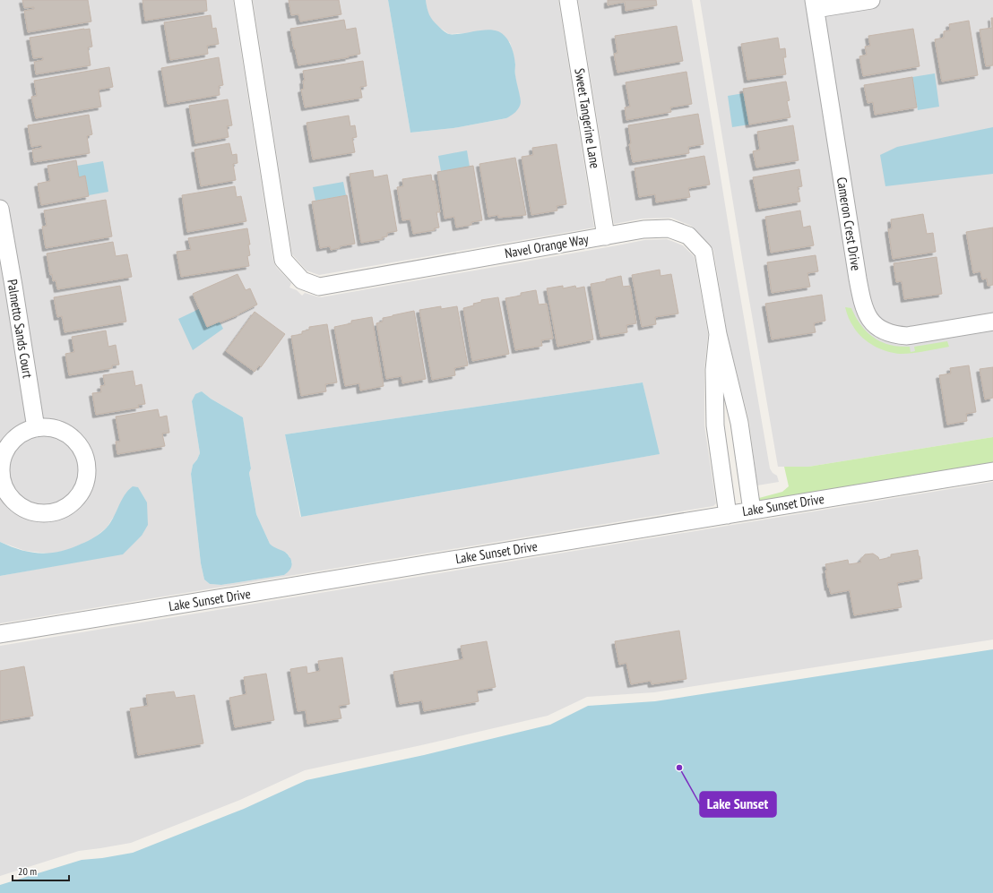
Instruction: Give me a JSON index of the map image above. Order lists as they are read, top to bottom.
{
  "streets": {
    "street": [
      "Sweet Tangerine Lane",
      "Cameron Crest Drive",
      "Navel Orange Way",
      "Palmetto Sands Court",
      "Lake Sunset Drive"
    ]
  },
  "crossings": [
    ["Sweet Tangerine Lane", "Navel Orange Way"]
  ],
  "places": ["Lake Sunset"],
  "scale_bar": "20 m"
}
